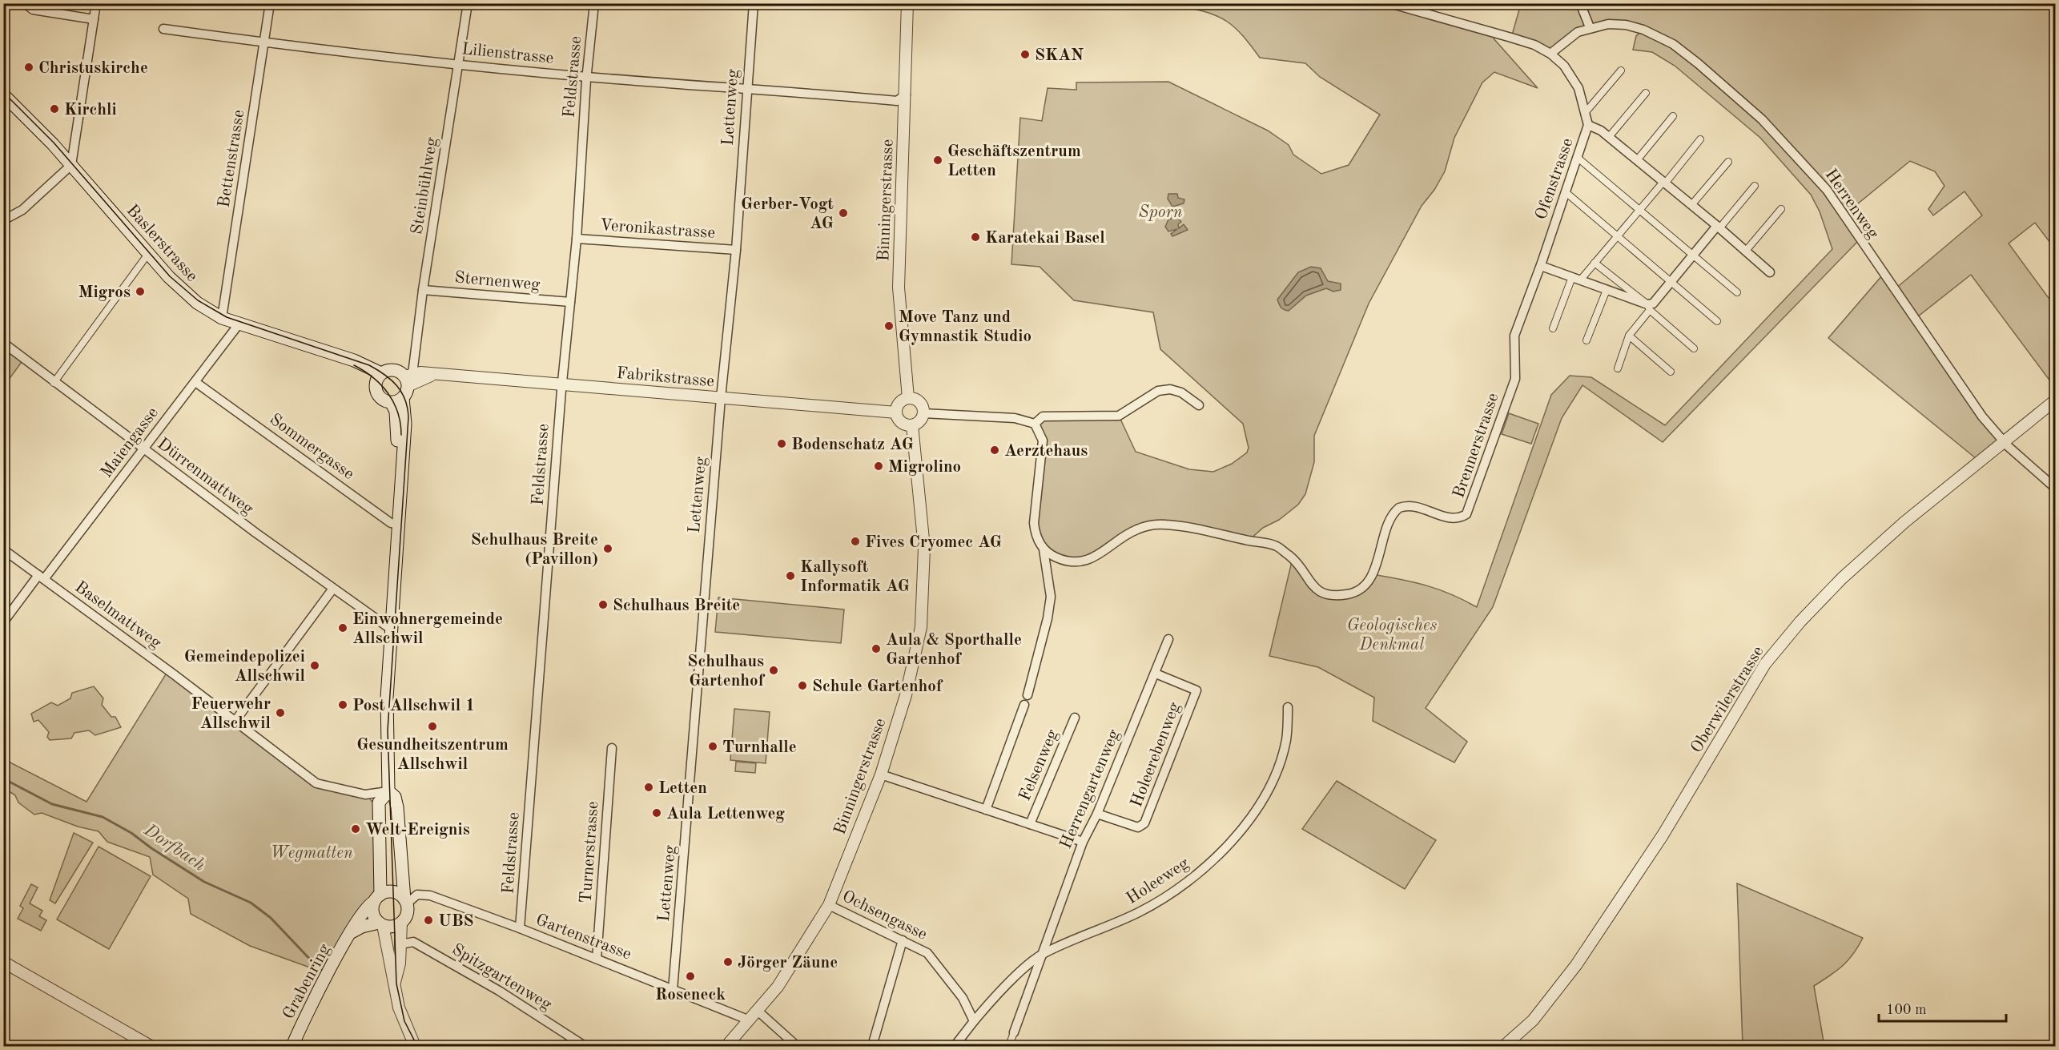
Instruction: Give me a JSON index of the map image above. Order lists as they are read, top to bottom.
{
  "streets": {
    "main road": ["Baslerstrasse", "Grabenring"],
    "street": [
      "Lilienstrasse",
      "Feldstrasse",
      "Lettenweg",
      "Bettenstrasse",
      "Ofenstrasse",
      "Steinbühlweg",
      "Binningerstrasse",
      "Herrenweg",
      "Veronikastrasse",
      "Sternenweg",
      "Fabrikstrasse",
      "Maiengasse",
      "Brennerstrasse",
      "Sommergasse",
      "Dürrenmattweg",
      "Baselmattweg",
      "Oberwilerstrasse",
      "Holeerebenweg",
      "Felsenweg",
      "Herrengartenweg",
      "Turnerstrasse",
      "Holeeweg",
      "Ochsengasse",
      "Gartenstrasse",
      "Spitzgartenweg"
    ]
  },
  "crossings": [
    ["Lilienstrasse", "Feldstrasse"],
    ["Lilienstrasse", "Lettenweg"],
    ["Lilienstrasse", "Bettenstrasse"],
    ["Lilienstrasse", "Steinbühlweg"],
    ["Lilienstrasse", "Binningerstrasse"],
    ["Feldstrasse", "Veronikastrasse"],
    ["Feldstrasse", "Sternenweg"],
    ["Feldstrasse", "Fabrikstrasse"],
    ["Feldstrasse", "Gartenstrasse"],
    ["Lettenweg", "Veronikastrasse"],
    ["Lettenweg", "Fabrikstrasse"],
    ["Lettenweg", "Gartenstrasse"],
    ["Bettenstrasse", "Baslerstrasse"],
    ["Ofenstrasse", "Brennerstrasse"],
    ["Steinbühlweg", "Baslerstrasse"],
    ["Steinbühlweg", "Sternenweg"],
    ["Steinbühlweg", "Fabrikstrasse"],
    ["Binningerstrasse", "Fabrikstrasse"],
    ["Binningerstrasse", "Felsenweg"],
    ["Binningerstrasse", "Ochsengasse"],
    ["Binningerstrasse", "Gartenstrasse"],
    ["Herrenweg", "Oberwilerstrasse"],
    ["Baslerstrasse", "Fabrikstrasse"],
    ["Baslerstrasse", "Maiengasse"],
    ["Maiengasse", "Sommergasse"],
    ["Maiengasse", "Dürrenmattweg"],
    ["Maiengasse", "Baselmattweg"],
    ["Holeerebenweg", "Herrengartenweg"],
    ["Felsenweg", "Herrengartenweg"],
    ["Herrengartenweg", "Holeeweg"],
    ["Turnerstrasse", "Gartenstrasse"],
    ["Holeeweg", "Ochsengasse"],
    ["Gartenstrasse", "Grabenring"]
  ],
  "water": ["Dorfbach"],
  "parks": ["Sporn", "Geologisches Denkmal", "Wegmatten"],
  "places": [
    "SKAN",
    "Christuskirche",
    "Kirchli",
    "Geschäftszentrum Letten",
    "Gerber-Vogt AG",
    "Karatekai Basel",
    "Migros",
    "Move Tanz und Gymnastik Studio",
    "Bodenschatz AG",
    "Aerztehaus",
    "Migrolino",
    "Fives Cryomec AG",
    "Schulhaus Breite (Pavillon)",
    "Kallysoft Informatik AG",
    "Schulhaus Breite",
    "Einwohnergemeinde Allschwil",
    "Aula & Sporthalle Gartenhof",
    "Gemeindepolizei Allschwil",
    "Schulhaus Gartenhof",
    "Schule Gartenhof",
    "Post Allschwil 1",
    "Feuerwehr Allschwil",
    "Gesundheitszentrum Allschwil",
    "Turnhalle",
    "Letten",
    "Aula Lettenweg",
    "Welt-Ereignis",
    "UBS",
    "Jörger Zäune",
    "Roseneck"
  ],
  "scale_bar": "100 m"
}
